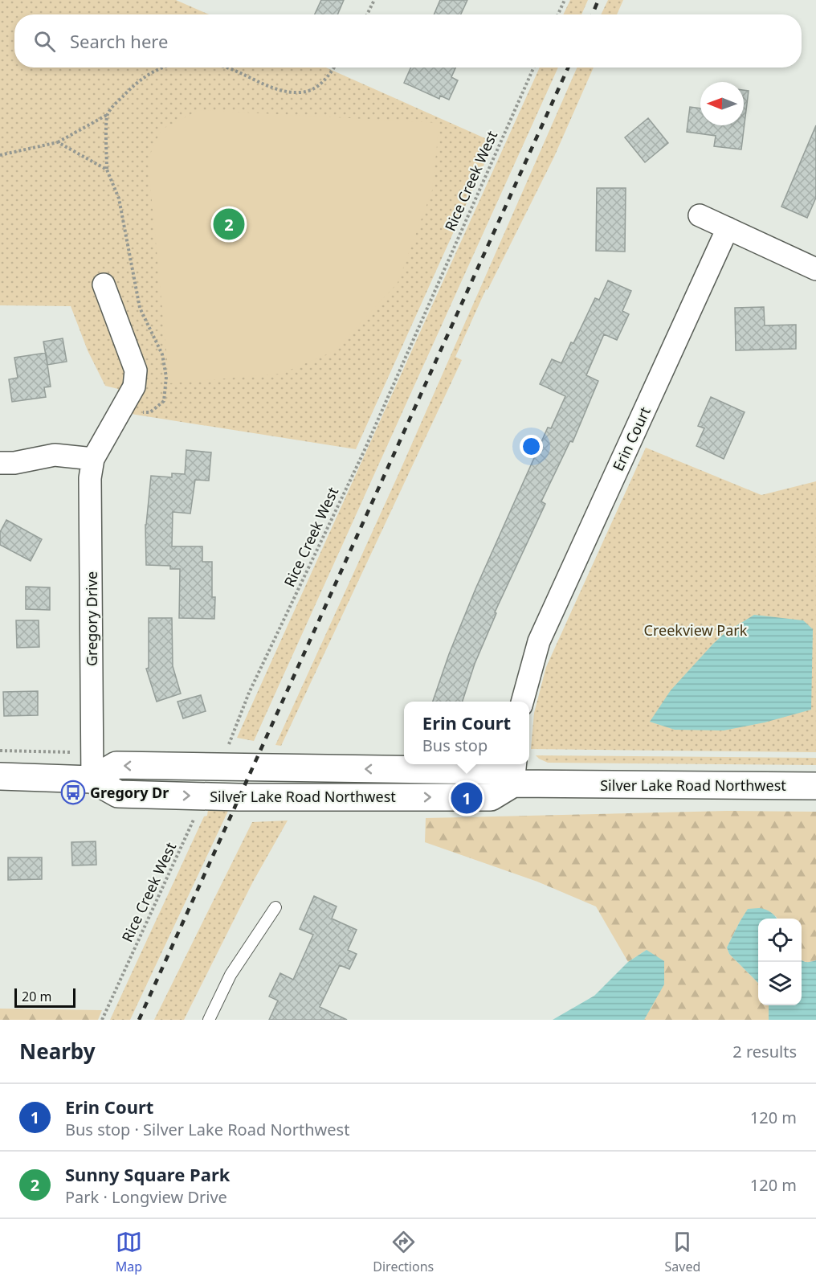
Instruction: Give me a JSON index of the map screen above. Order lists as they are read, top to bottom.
{
  "streets": {
    "main road": ["Silver Lake Road Northwest"],
    "street": ["Erin Court", "Gregory Drive"],
    "path": ["Rice Creek West"]
  },
  "crossings": [
    ["Rice Creek West", "Silver Lake Road Northwest"],
    ["Gregory Drive", "Silver Lake Road Northwest"]
  ],
  "parks": ["Creekview Park"],
  "places": {
    "bus stop": ["Gregory Dr"]
  },
  "scale_bar": "20 m",
  "north": "left",
  "page": {
    "search": "Search here",
    "pins": ["2", "1"],
    "popup": ["Erin Court", "Bus stop"],
    "scale": "20 m",
    "heading": ["Nearby", "2 results"],
    "list": [
      {
        "mark": "1",
        "name": "Erin Court",
        "note": "Bus stop · Silver Lake Road Northwest",
        "value": "120 m"
      },
      {
        "mark": "2",
        "name": "Sunny Square Park",
        "note": "Park · Longview Drive",
        "value": "120 m"
      }
    ],
    "nav": ["Map", "Directions", "Saved"]
  }
}
